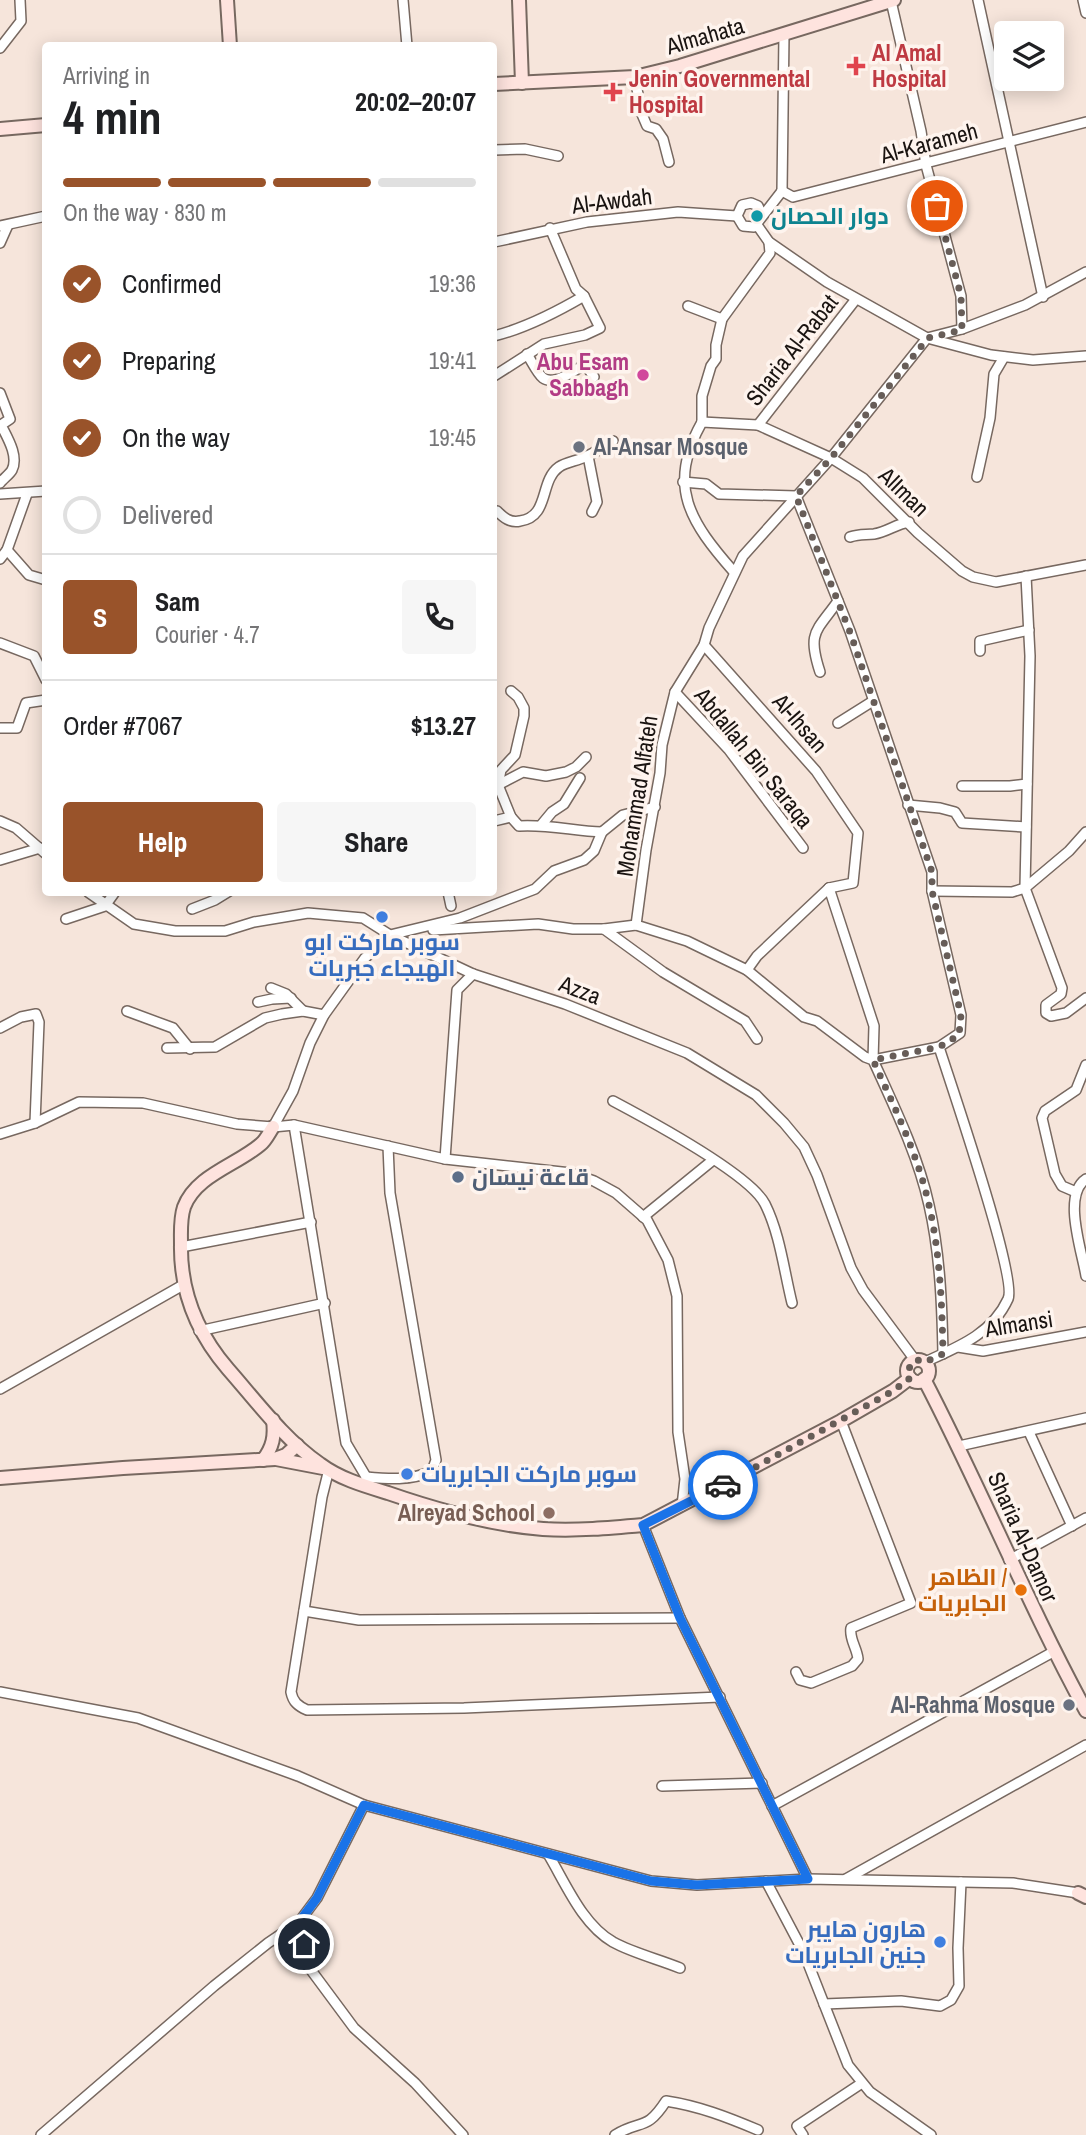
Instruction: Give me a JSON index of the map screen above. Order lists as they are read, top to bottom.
{
  "streets": {
    "street": [
      "Almahata",
      "Al-Karameh",
      "Al-Awdah",
      "Sharia Al-Rabat",
      "AlIman",
      "Al-Ihsan",
      "Abdallah Bin Saraqa",
      "Mohammad Alfateh",
      "Azza",
      "Almansi",
      "Sharia Al-Damor"
    ]
  },
  "crossings": [
    ["Sharia Al-Rabat", "AlIman"],
    ["AlIman", "Mohammad Alfateh"],
    ["Al-Ihsan", "Mohammad Alfateh"],
    ["Abdallah Bin Saraqa", "Mohammad Alfateh"],
    ["Azza", "Sharia Al-Damor"]
  ],
  "places": {
    "health": ["Al Amal Hospital", "Jenin Governmental Hospital"],
    "other": [
      "دوار الحصان",
      "Abu Esam Sabbagh",
      "Al-Ansar Mosque",
      "سوبر ماركت ابو الهيجاء جبريات",
      "قاعة نيسان",
      "سوبر ماركت الجابريات",
      "Alreyad School",
      "الظاهر / الجابريات",
      "Al-Rahma Mosque",
      "هارون هايبر جنين الجابريات"
    ]
  },
  "page": {
    "heading": ["4 min", "Arriving in", "20:02–20:07"],
    "panel": [
      "Sam",
      "Courier · 4.7",
      "Order #7067",
      "$13.27"
    ],
    "bar": "On the way · 830 m",
    "list": [
      ["Confirmed", "19:36"],
      ["Preparing", "19:41"],
      ["On the way", "19:45"],
      "Delivered"
    ],
    "round": "S",
    "buttons": ["Help", "Share"]
  }
}
